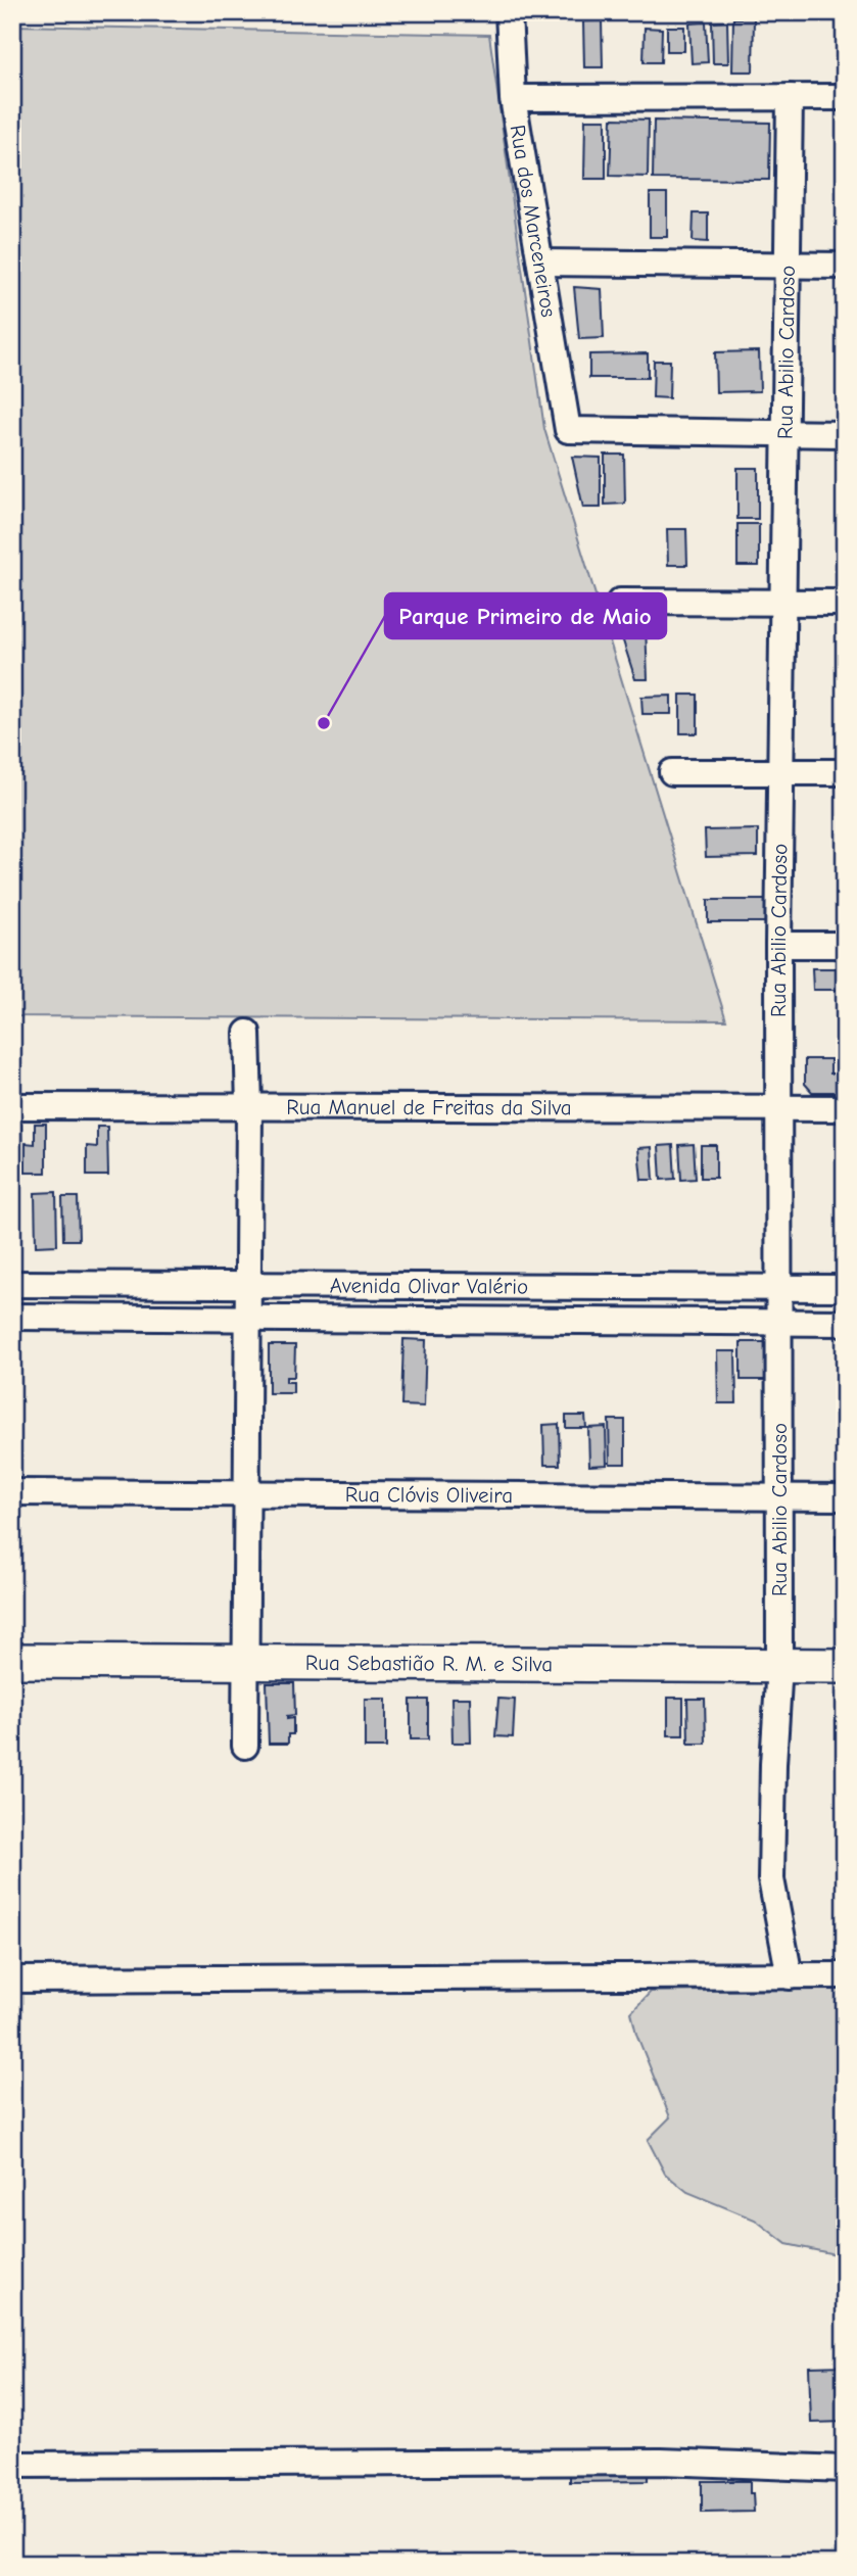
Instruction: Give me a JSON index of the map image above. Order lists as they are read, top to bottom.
{
  "streets": {
    "street": [
      "Rua dos Marceneiros",
      "Rua Abilio Cardoso",
      "Rua Manuel de Freitas da Silva",
      "Avenida Olivar Valério",
      "Rua Clóvis Oliveira",
      "Rua Sebastião R. M. e Silva"
    ]
  },
  "crossings": [
    ["Rua dos Marceneiros", "Rua Abilio Cardoso"],
    ["Rua Abilio Cardoso", "Rua Manuel de Freitas da Silva"],
    ["Rua Abilio Cardoso", "Avenida Olivar Valério"],
    ["Rua Abilio Cardoso", "Rua Clóvis Oliveira"],
    ["Rua Abilio Cardoso", "Rua Sebastião R. M. e Silva"]
  ],
  "places": ["Parque Primeiro de Maio"]
}
